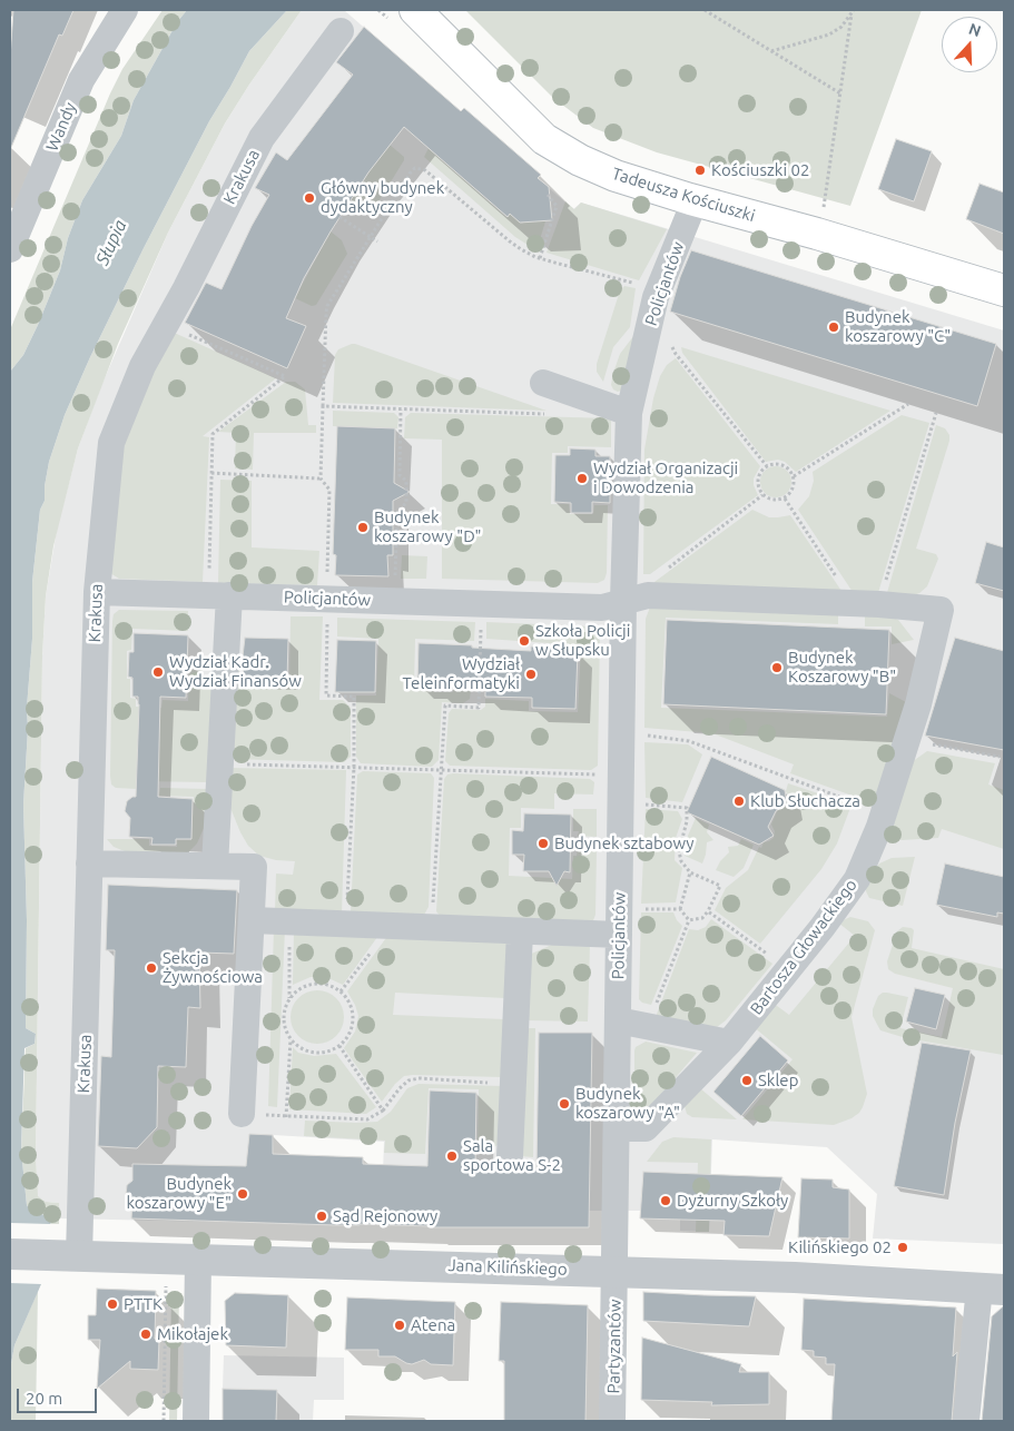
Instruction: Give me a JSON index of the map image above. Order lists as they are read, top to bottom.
{
  "streets": {
    "main road": ["Tadeusza Kościuszki"],
    "street": [
      "Wandy",
      "Krakusa",
      "Policjantów",
      "Bartosza Głowackiego",
      "Jana Kilińskiego",
      "Partyzantów"
    ]
  },
  "crossings": [
    ["Krakusa", "Policjantów"],
    ["Krakusa", "Jana Kilińskiego"],
    ["Tadeusza Kościuszki", "Policjantów"],
    ["Policjantów", "Bartosza Głowackiego"],
    ["Policjantów", "Jana Kilińskiego"],
    ["Policjantów", "Partyzantów"],
    ["Jana Kilińskiego", "Partyzantów"]
  ],
  "water": ["Słupia"],
  "places": [
    "Kościuszki 02",
    "Główny budynek dydaktyczny",
    "Budynek koszarowy \"C\"",
    "Wydział Organizacji i Dowodzenia",
    "Budynek koszarowy \"D\"",
    "Szkoła Policji w Słupsku",
    "Budynek Koszarowy \"B\"",
    "Wydział Kadr. Wydział Finansów",
    "Wydział Teleinformatyki",
    "Klub Słuchacza",
    "Budynek sztabowy",
    "Sekcja Żywnościowa",
    "Sklep",
    "Budynek koszarowy \"A\"",
    "Sala sportowa S-2",
    "Budynek koszarowy \"E\"",
    "Dyżurny Szkoły",
    "Sąd Rejonowy",
    "Kilińskiego 02",
    "PTTK",
    "Atena",
    "Mikołajek"
  ],
  "scale_bar": "20 m",
  "north": "top"
}
